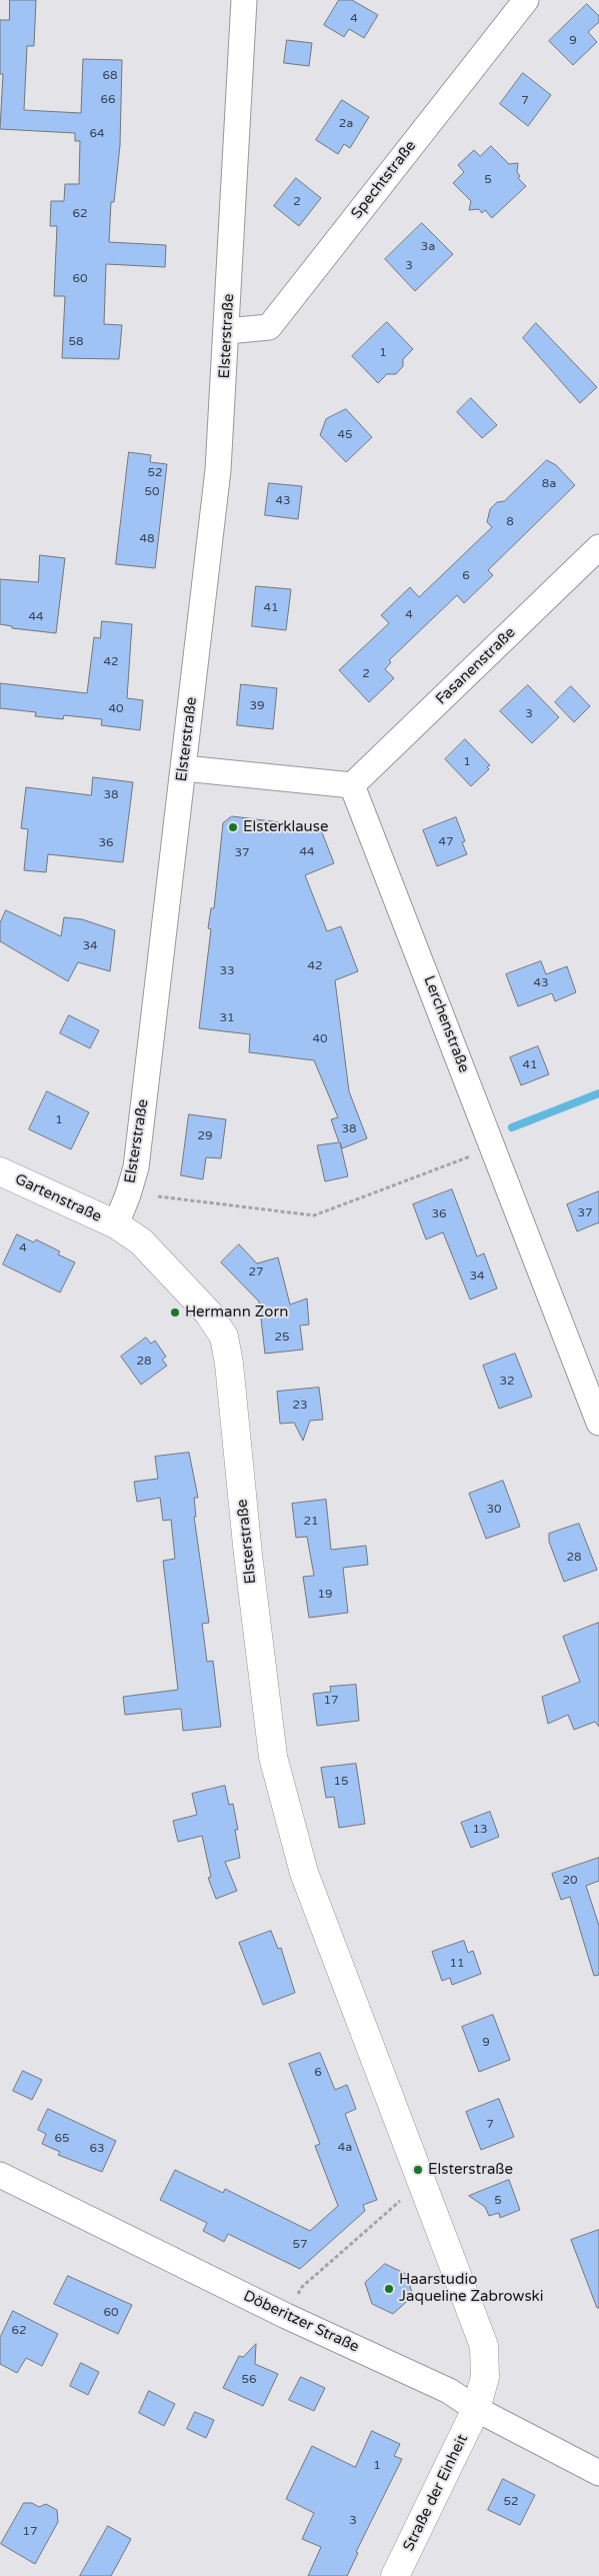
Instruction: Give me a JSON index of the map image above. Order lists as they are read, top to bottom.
{
  "streets": {
    "street": [
      "Spechtstraße",
      "Elsterstraße",
      "Fasanenstraße",
      "Lerchenstraße",
      "Gartenstraße",
      "Döberitzer Straße",
      "Straße der Einheit"
    ]
  },
  "crossings": [
    ["Spechtstraße", "Elsterstraße"],
    ["Elsterstraße", "Gartenstraße"],
    ["Elsterstraße", "Döberitzer Straße"],
    ["Elsterstraße", "Straße der Einheit"],
    ["Fasanenstraße", "Lerchenstraße"],
    ["Döberitzer Straße", "Straße der Einheit"]
  ],
  "places": [
    "Elsterklause",
    "Hermann Zorn",
    "Elsterstraße",
    "Haarstudio Jaqueline Zabrowski"
  ],
  "house_numbers": [
    "4",
    "9",
    "68",
    "66",
    "7",
    "2a",
    "64",
    "5",
    "2",
    "62",
    "3a",
    "3",
    "60",
    "58",
    "1",
    "45",
    "52",
    "8a",
    "50",
    "43",
    "8",
    "48",
    "6",
    "41",
    "4",
    "44",
    "42",
    "2",
    "39",
    "40",
    "3",
    "1",
    "38",
    "47",
    "36",
    "44",
    "37",
    "34",
    "42",
    "33",
    "43",
    "31",
    "40",
    "41",
    "1",
    "38",
    "29",
    "37",
    "36",
    "4",
    "27",
    "34",
    "25",
    "28",
    "32",
    "23",
    "30",
    "21",
    "28",
    "19",
    "17",
    "15",
    "13",
    "20",
    "11",
    "9",
    "6",
    "7",
    "65",
    "4a",
    "63",
    "5",
    "57",
    "60",
    "62",
    "56",
    "1",
    "52",
    "3",
    "17"
  ]
}
